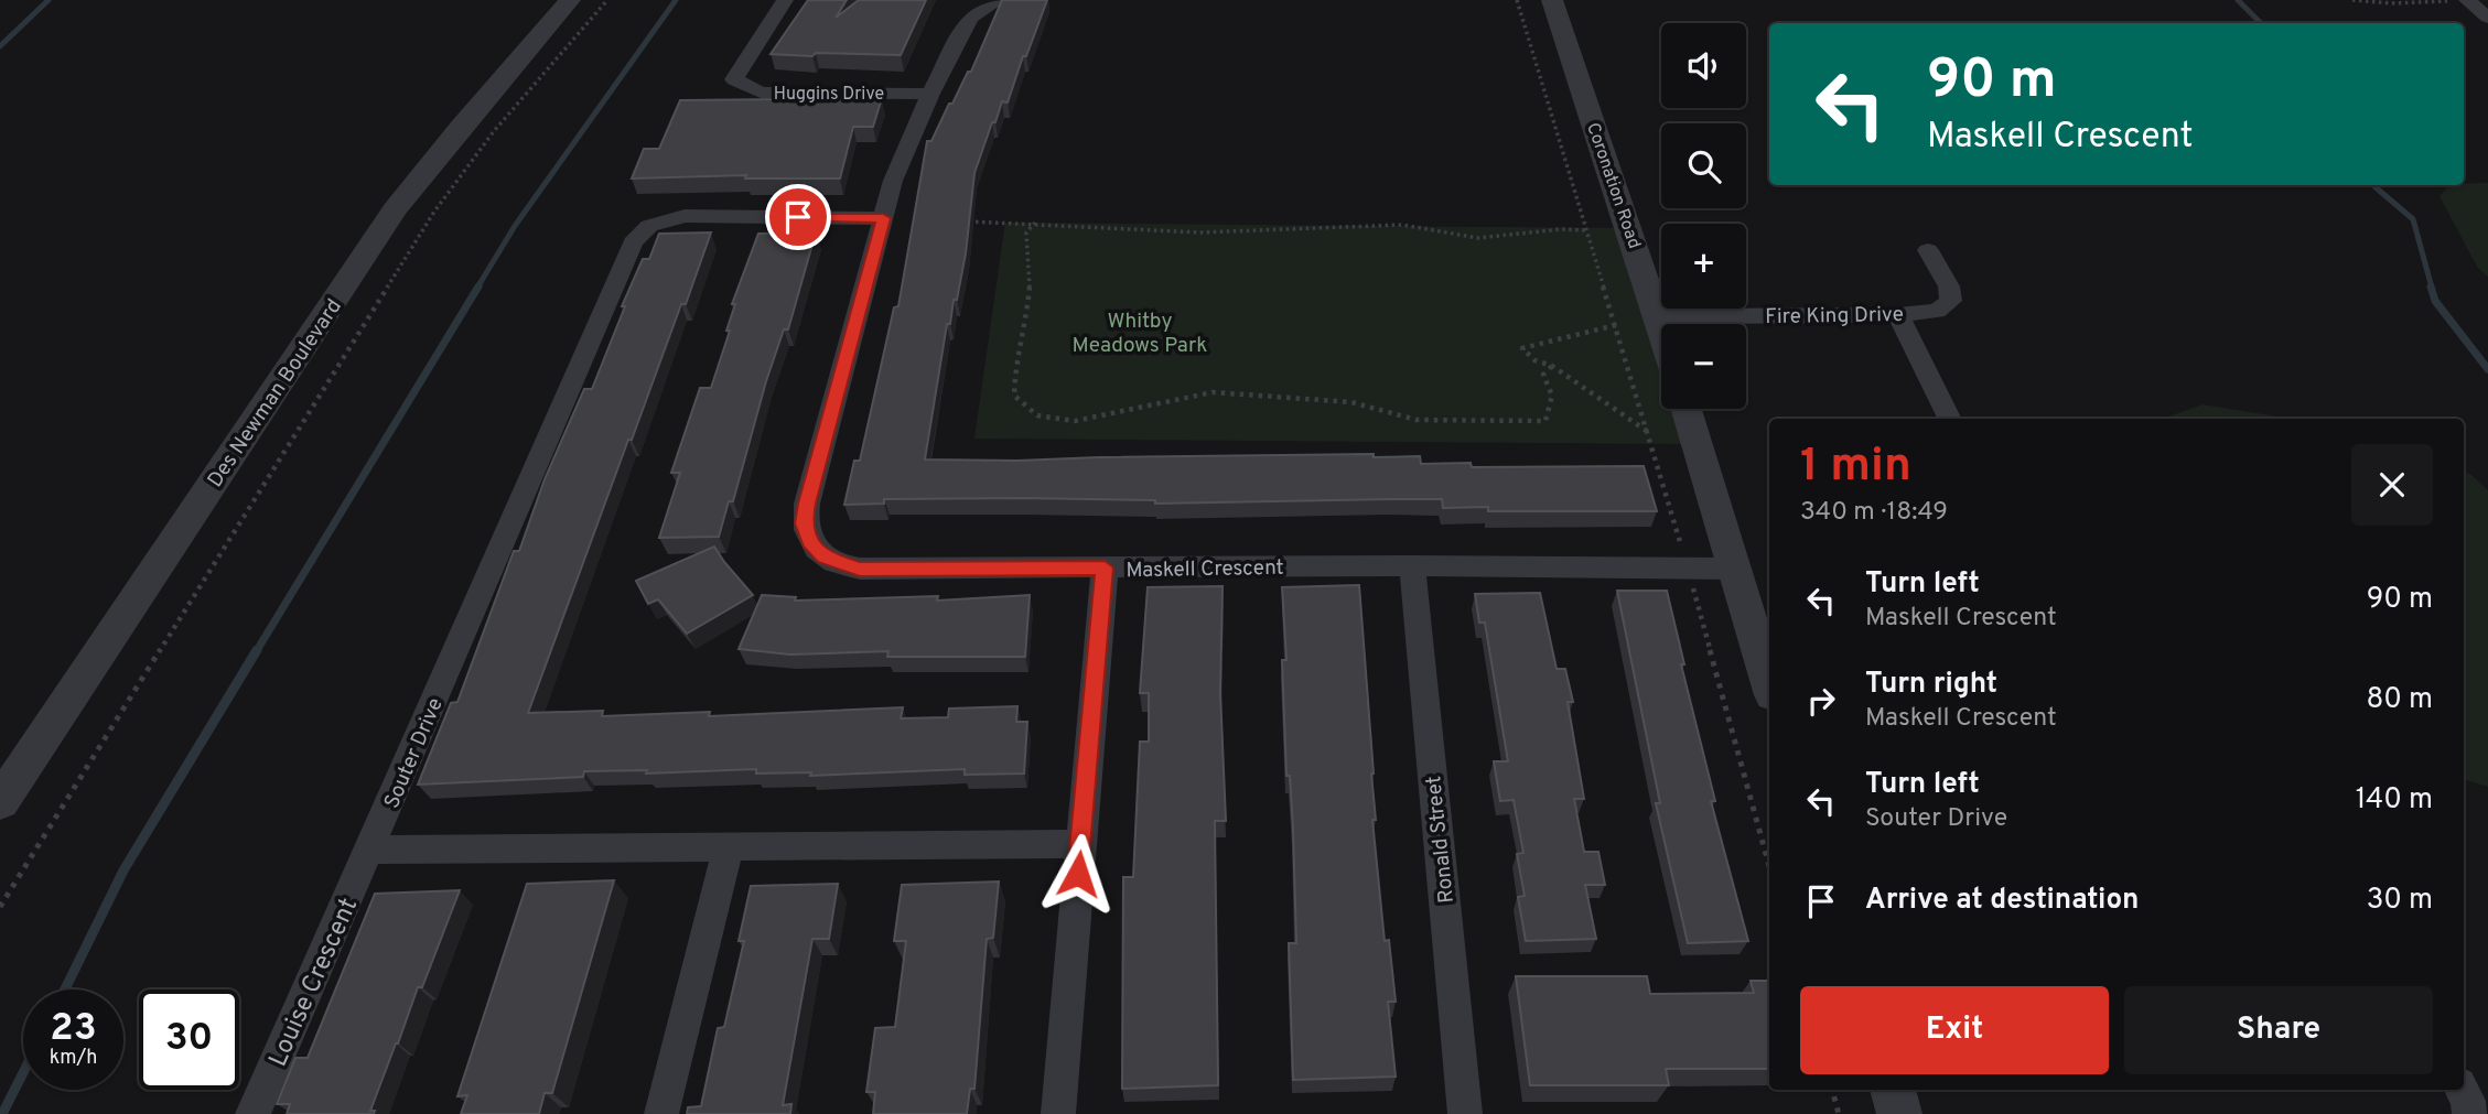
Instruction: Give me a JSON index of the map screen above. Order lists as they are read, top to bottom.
{
  "streets": {
    "street": [
      "Huggins Drive",
      "Coronation Road",
      "Fire King Drive",
      "Des Newman Boulevard",
      "Maskell Crescent",
      "Souter Drive",
      "Ronald Street",
      "Louise Crescent"
    ]
  },
  "crossings": [
    ["Huggins Drive", "Maskell Crescent"],
    ["Coronation Road", "Fire King Drive"],
    ["Maskell Crescent", "Souter Drive"],
    ["Maskell Crescent", "Ronald Street"],
    ["Souter Drive", "Louise Crescent"]
  ],
  "parks": ["Whitby Meadows Park"],
  "page": {
    "map_buttons": ["+", "−"],
    "turn": ["90 m", "Maskell Crescent"],
    "heading": ["1 min", "340 m · 18:49"],
    "list": [
      {
        "name": "Turn left",
        "note": "Maskell Crescent",
        "value": "90 m"
      },
      {
        "name": "Turn right",
        "note": "Maskell Crescent",
        "value": "80 m"
      },
      {
        "name": "Turn left",
        "note": "Souter Drive",
        "value": "140 m"
      },
      {
        "name": "Arrive at destination",
        "value": "30 m"
      }
    ],
    "buttons": ["Exit", "Share"],
    "speed": "23 km/h",
    "limit": "30"
  }
}
